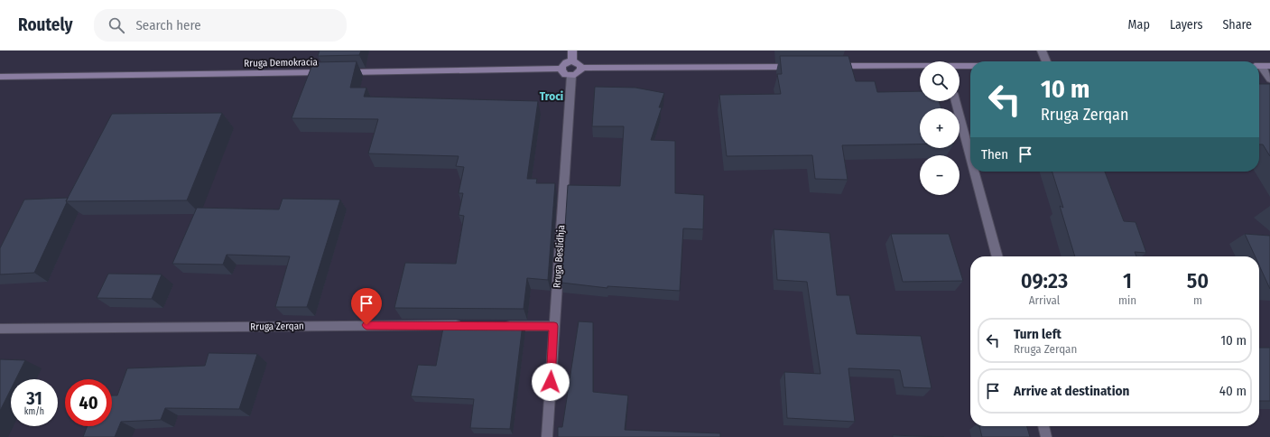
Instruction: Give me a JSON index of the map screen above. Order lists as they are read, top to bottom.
{
  "streets": {
    "main road": ["Rruga Demokracia"],
    "street": ["Rruga Beslidhja", "Rruga Zerqan"]
  },
  "crossings": [
    ["Rruga Demokracia", "Rruga Beslidhja"]
  ],
  "districts": ["Troci"],
  "page": {
    "header": "Routely",
    "search": "Search here",
    "nav": ["Map", "Layers", "Share"],
    "map_buttons": ["+", "−"],
    "turn": ["10 m", "Rruga Zerqan"],
    "then": "Then",
    "eta": [
      "09:23",
      "Arrival",
      "1",
      "min",
      "50",
      "m"
    ],
    "list": [
      {
        "name": "Turn left",
        "note": "Rruga Zerqan",
        "value": "10 m"
      },
      {
        "name": "Arrive at destination",
        "value": "40 m"
      }
    ],
    "speed": "31 km/h",
    "limit": "40"
  }
}
